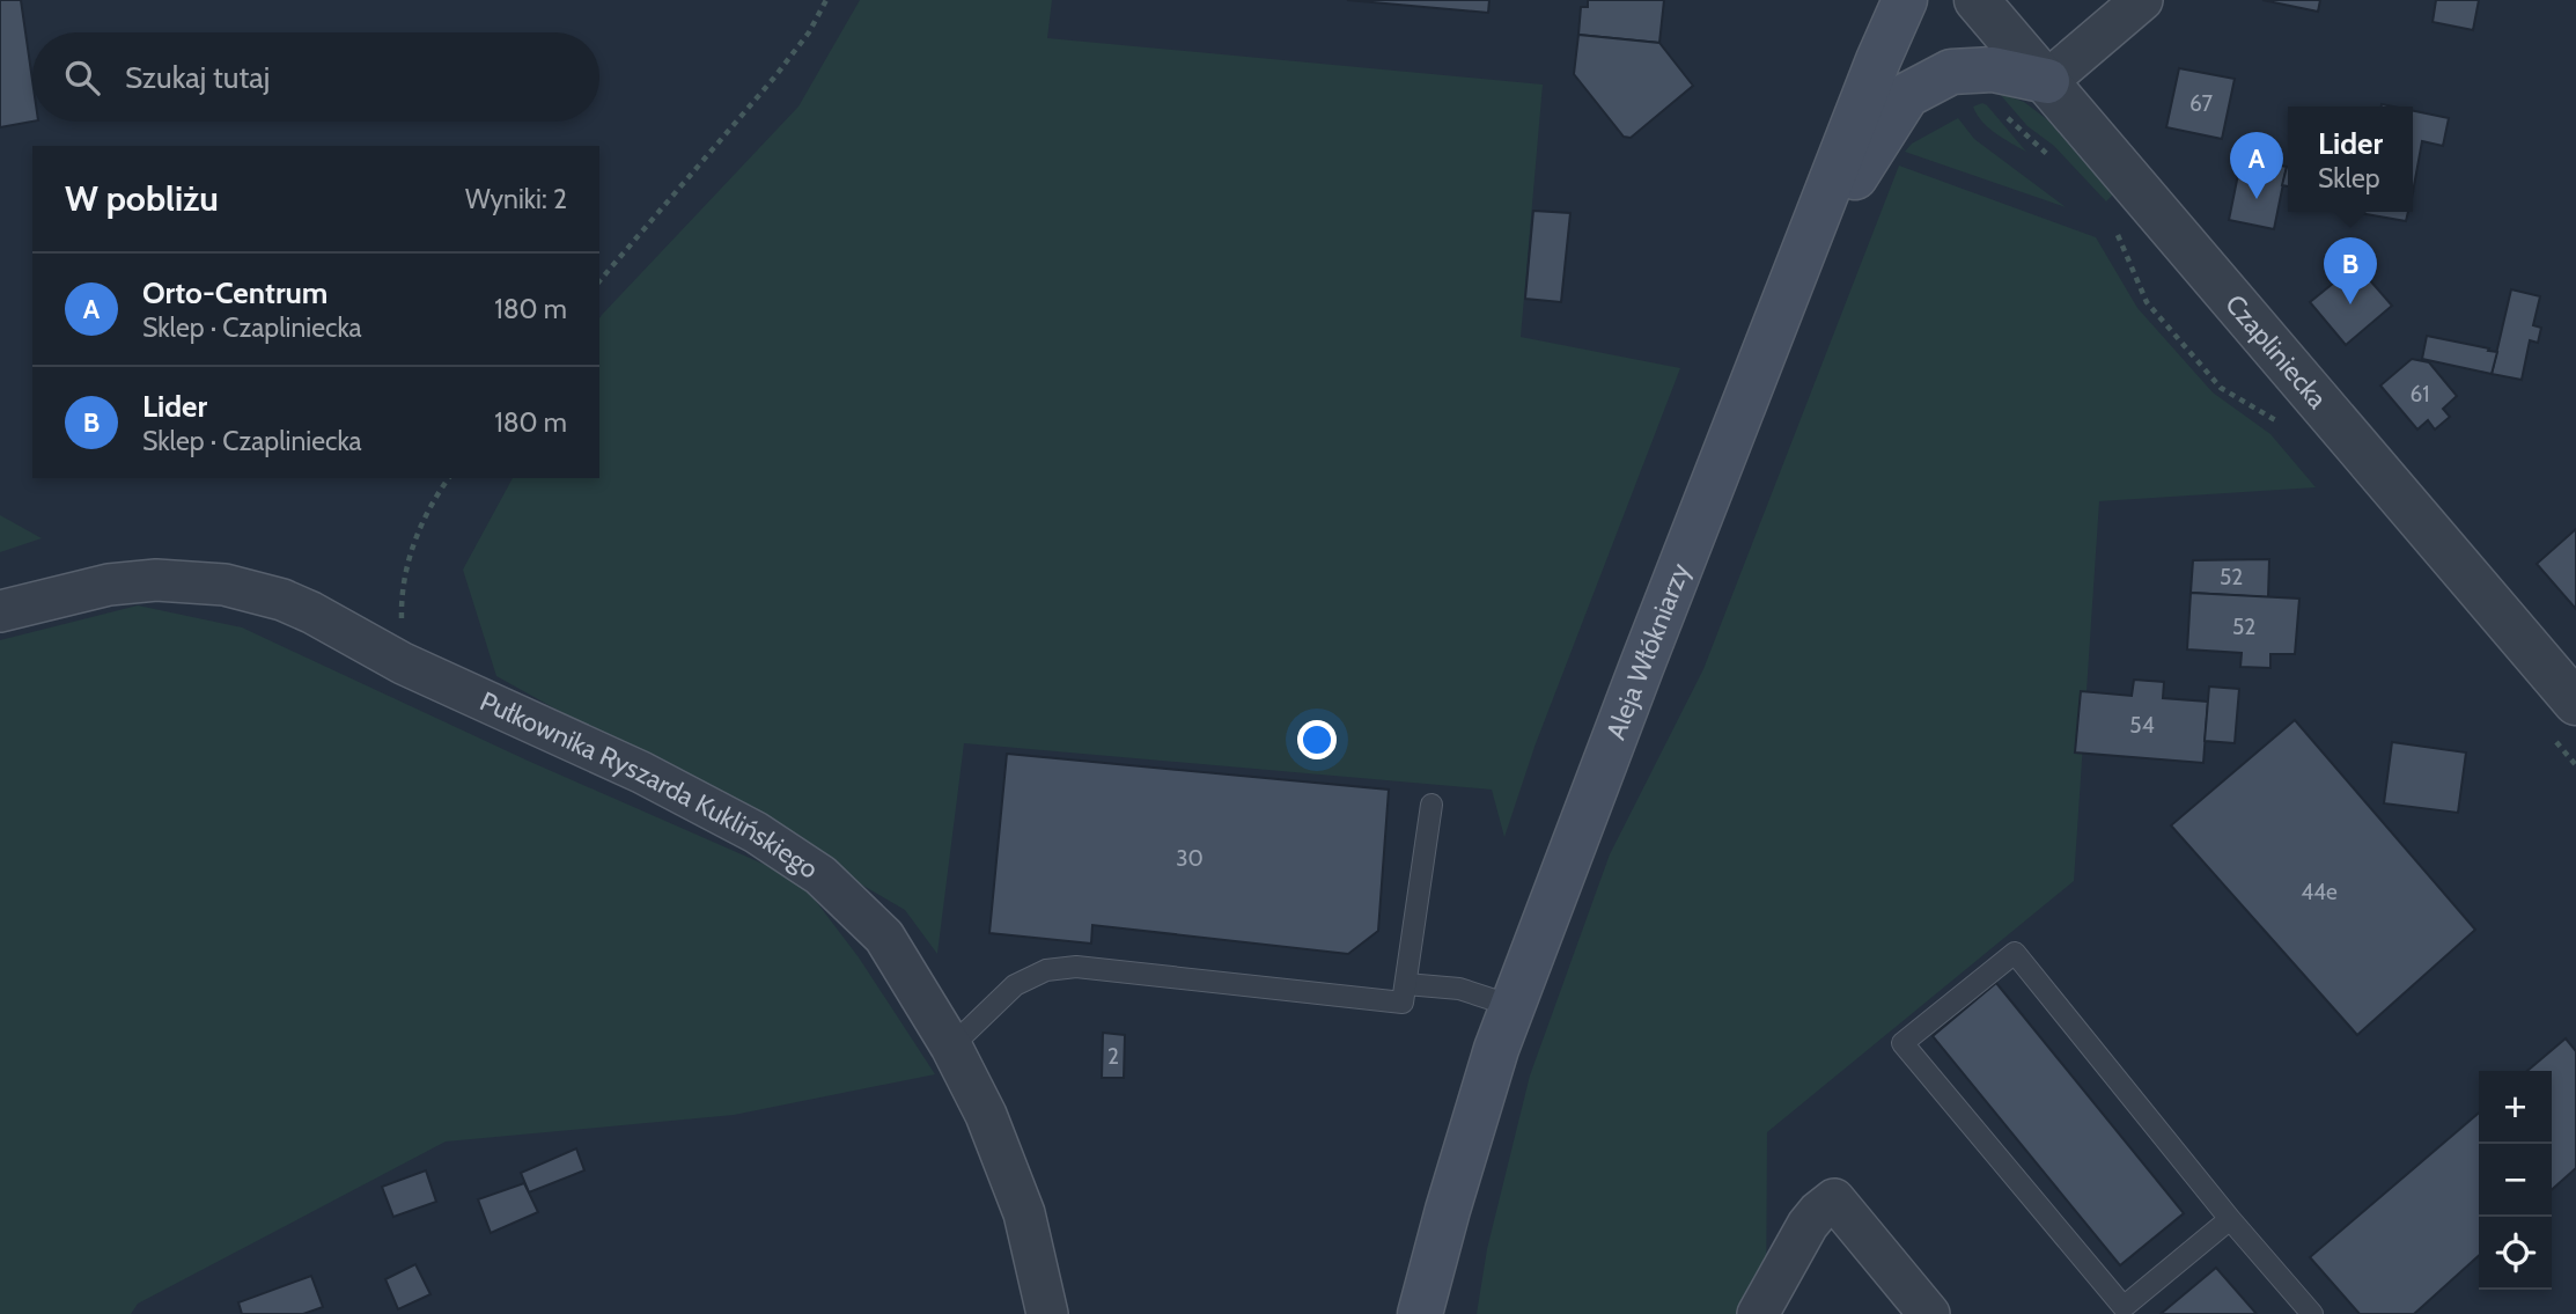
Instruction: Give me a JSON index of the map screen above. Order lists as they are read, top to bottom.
{
  "streets": {
    "main road": ["Aleja Włókniarzy"],
    "street": ["Czapliniecka", "Pułkownika Ryszarda Kuklińskiego"]
  },
  "house_numbers": [
    "67",
    "61",
    "52",
    "52",
    "54",
    "30",
    "44e",
    "2"
  ],
  "page": {
    "search": "Szukaj tutaj",
    "popup": ["Lider", "Sklep"],
    "pins": ["A", "B"],
    "heading": ["W pobliżu", "Wyniki: 2"],
    "list": [
      {
        "mark": "A",
        "name": "Orto-Centrum",
        "note": "Sklep · Czapliniecka",
        "value": "180 m"
      },
      {
        "mark": "B",
        "name": "Lider",
        "note": "Sklep · Czapliniecka",
        "value": "180 m"
      }
    ],
    "map_buttons": ["+", "−"]
  }
}
